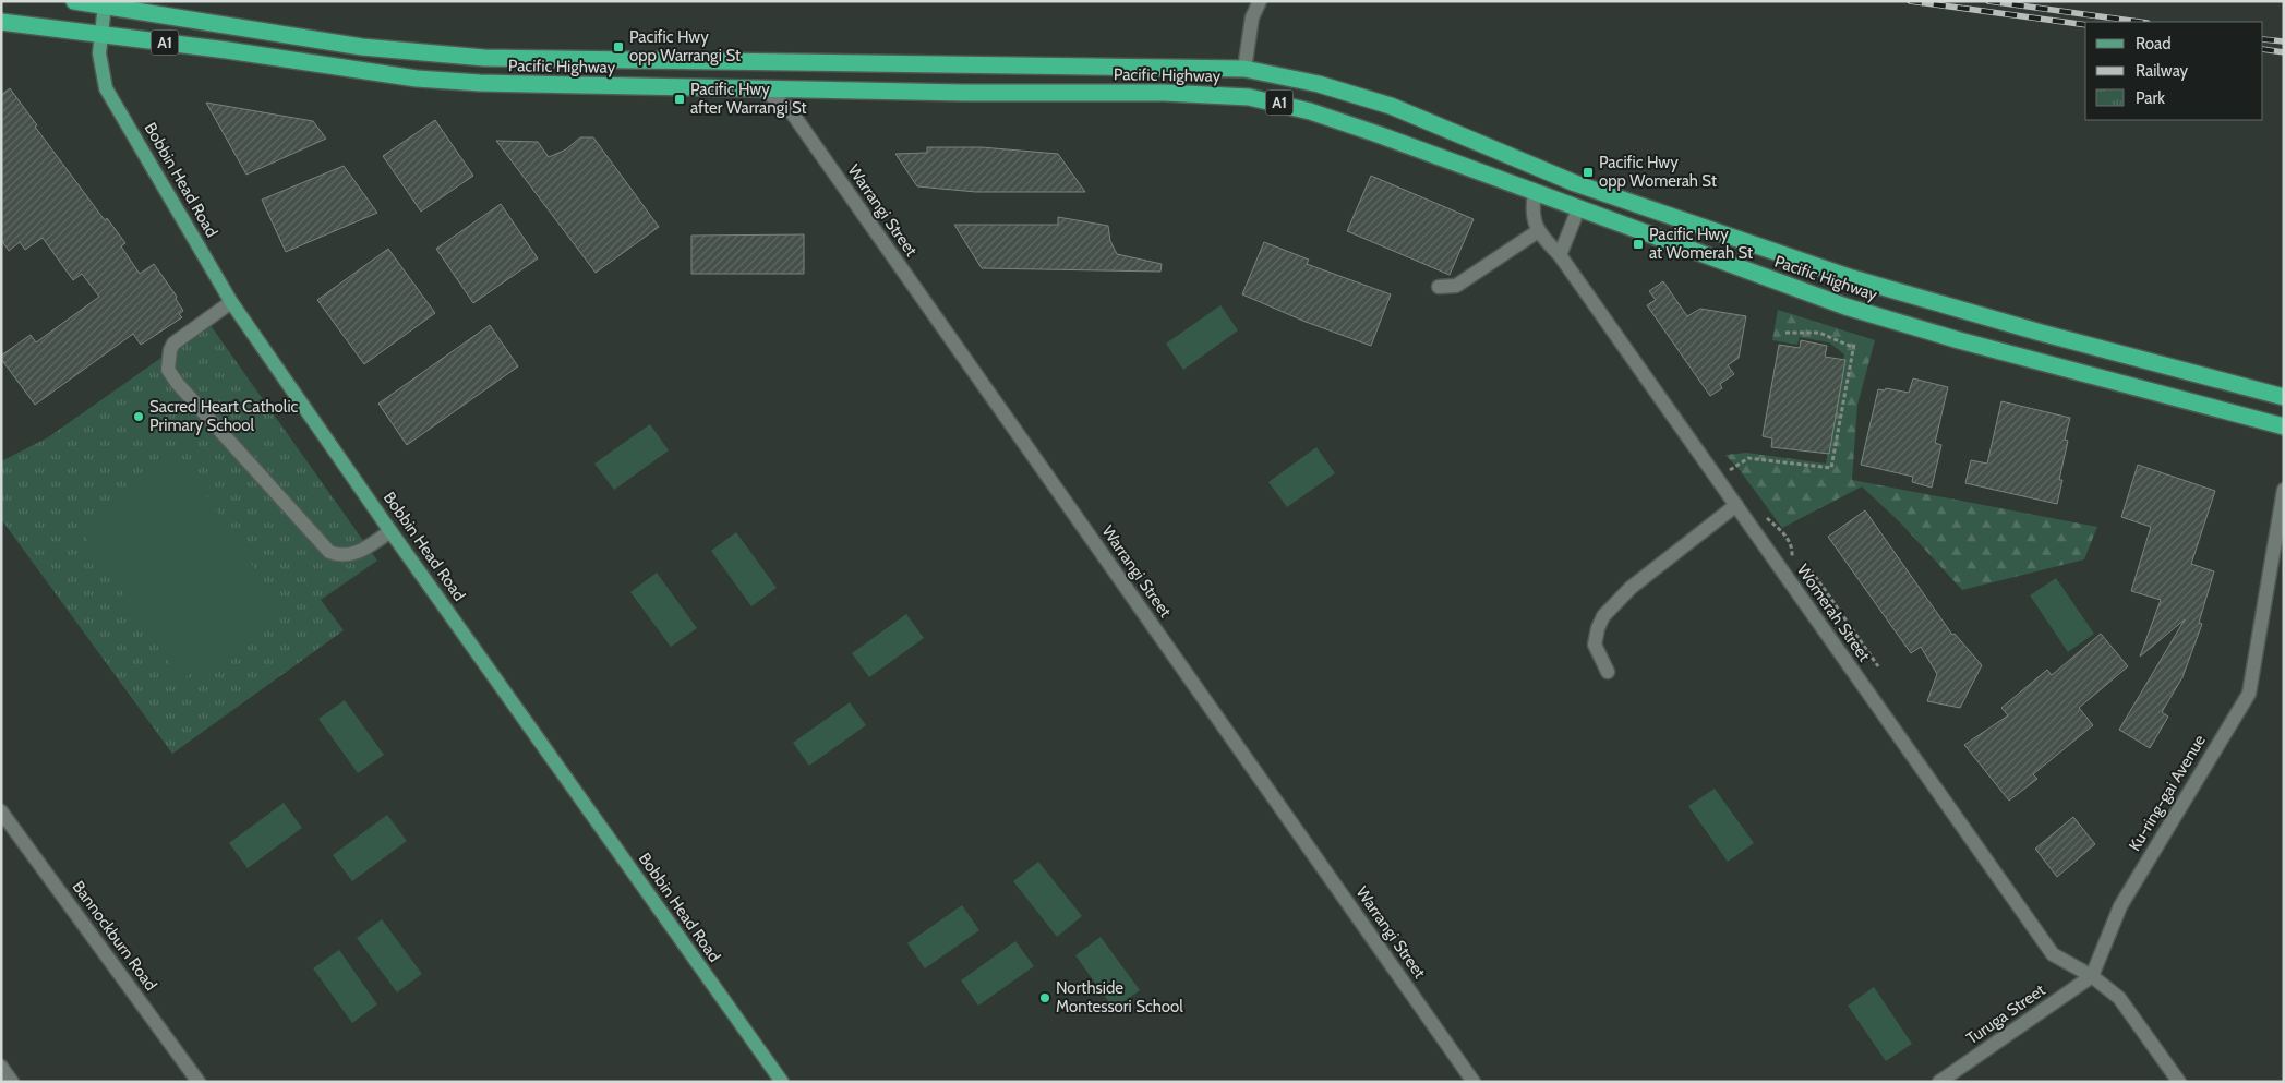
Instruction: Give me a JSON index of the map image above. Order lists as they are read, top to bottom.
{
  "streets": {
    "highway": ["A1", "Pacific Highway"],
    "main road": ["Bobbin Head Road"],
    "street": [
      "Warrangi Street",
      "Womerah Street",
      "Ku-ring-gai Avenue",
      "Bannockburn Road",
      "Turuga Street"
    ]
  },
  "crossings": [
    ["Pacific Highway", "Bobbin Head Road"],
    ["Pacific Highway", "Warrangi Street"],
    ["Womerah Street", "Ku-ring-gai Avenue"],
    ["Womerah Street", "Turuga Street"],
    ["Ku-ring-gai Avenue", "Turuga Street"]
  ],
  "places": {
    "transit": [
      "Pacific Hwy opp Warrangi St",
      "Pacific Hwy after Warrangi St",
      "Pacific Hwy opp Womerah St",
      "Pacific Hwy at Womerah St"
    ],
    "other": ["Sacred Heart Catholic Primary School", "Northside Montessori School"]
  },
  "legend": ["Road", "Railway", "Park"]
}
